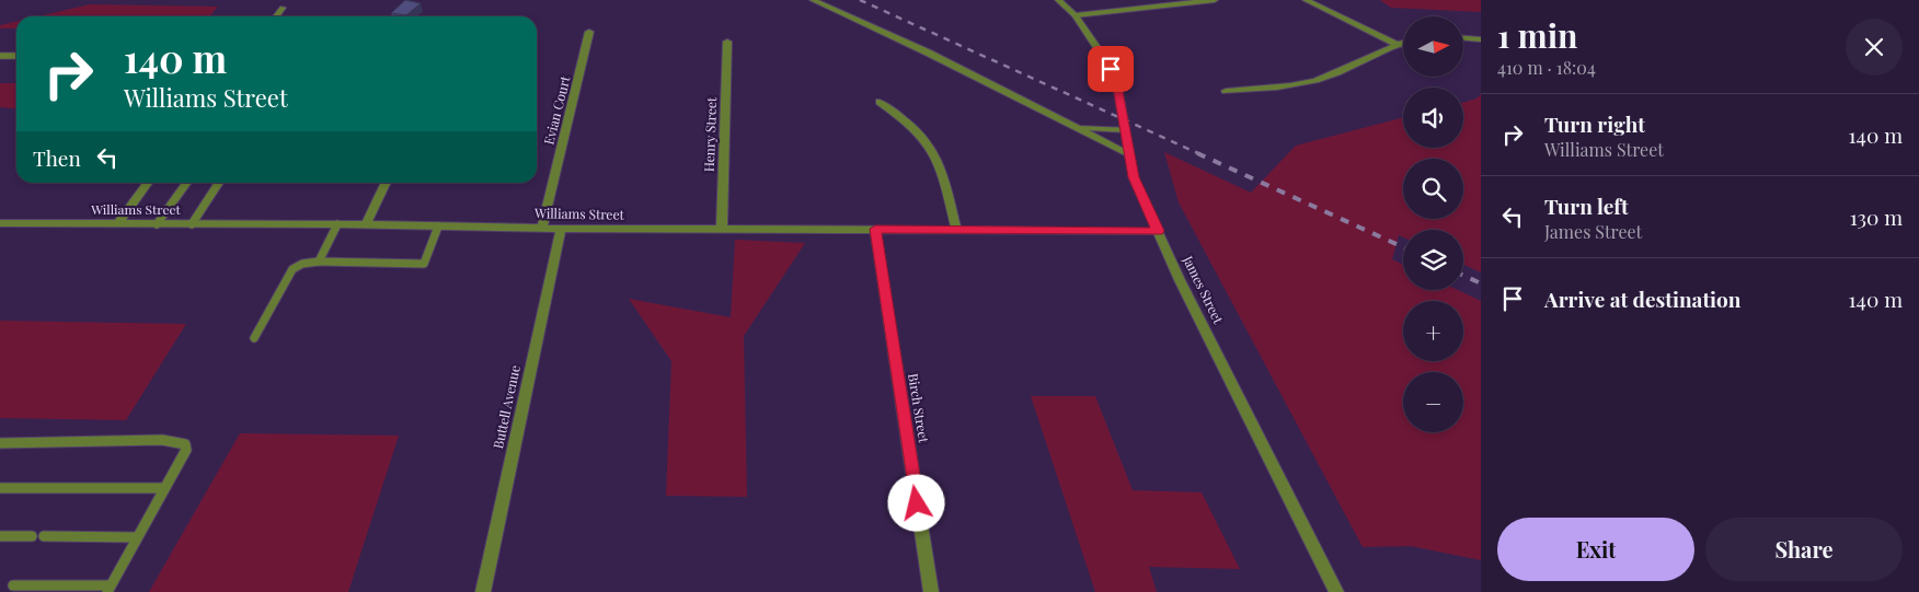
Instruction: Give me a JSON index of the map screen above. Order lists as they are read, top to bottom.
{
  "streets": {
    "street": [
      "Evian Court",
      "Henry Street",
      "Williams Street",
      "James Street",
      "Buttell Avenue",
      "Birch Street"
    ]
  },
  "crossings": [
    ["Evian Court", "Williams Street"],
    ["Henry Street", "Williams Street"],
    ["Williams Street", "James Street"],
    ["Williams Street", "Buttell Avenue"],
    ["Williams Street", "Birch Street"]
  ],
  "north": "right",
  "page": {
    "heading": ["1 min", "410 m · 18:04"],
    "map_buttons": ["+", "−"],
    "turn": ["140 m", "Williams Street"],
    "list": [
      {
        "name": "Turn right",
        "note": "Williams Street",
        "value": "140 m"
      },
      {
        "name": "Turn left",
        "note": "James Street",
        "value": "130 m"
      },
      {
        "name": "Arrive at destination",
        "value": "140 m"
      }
    ],
    "then": "Then",
    "buttons": ["Exit", "Share"]
  }
}
